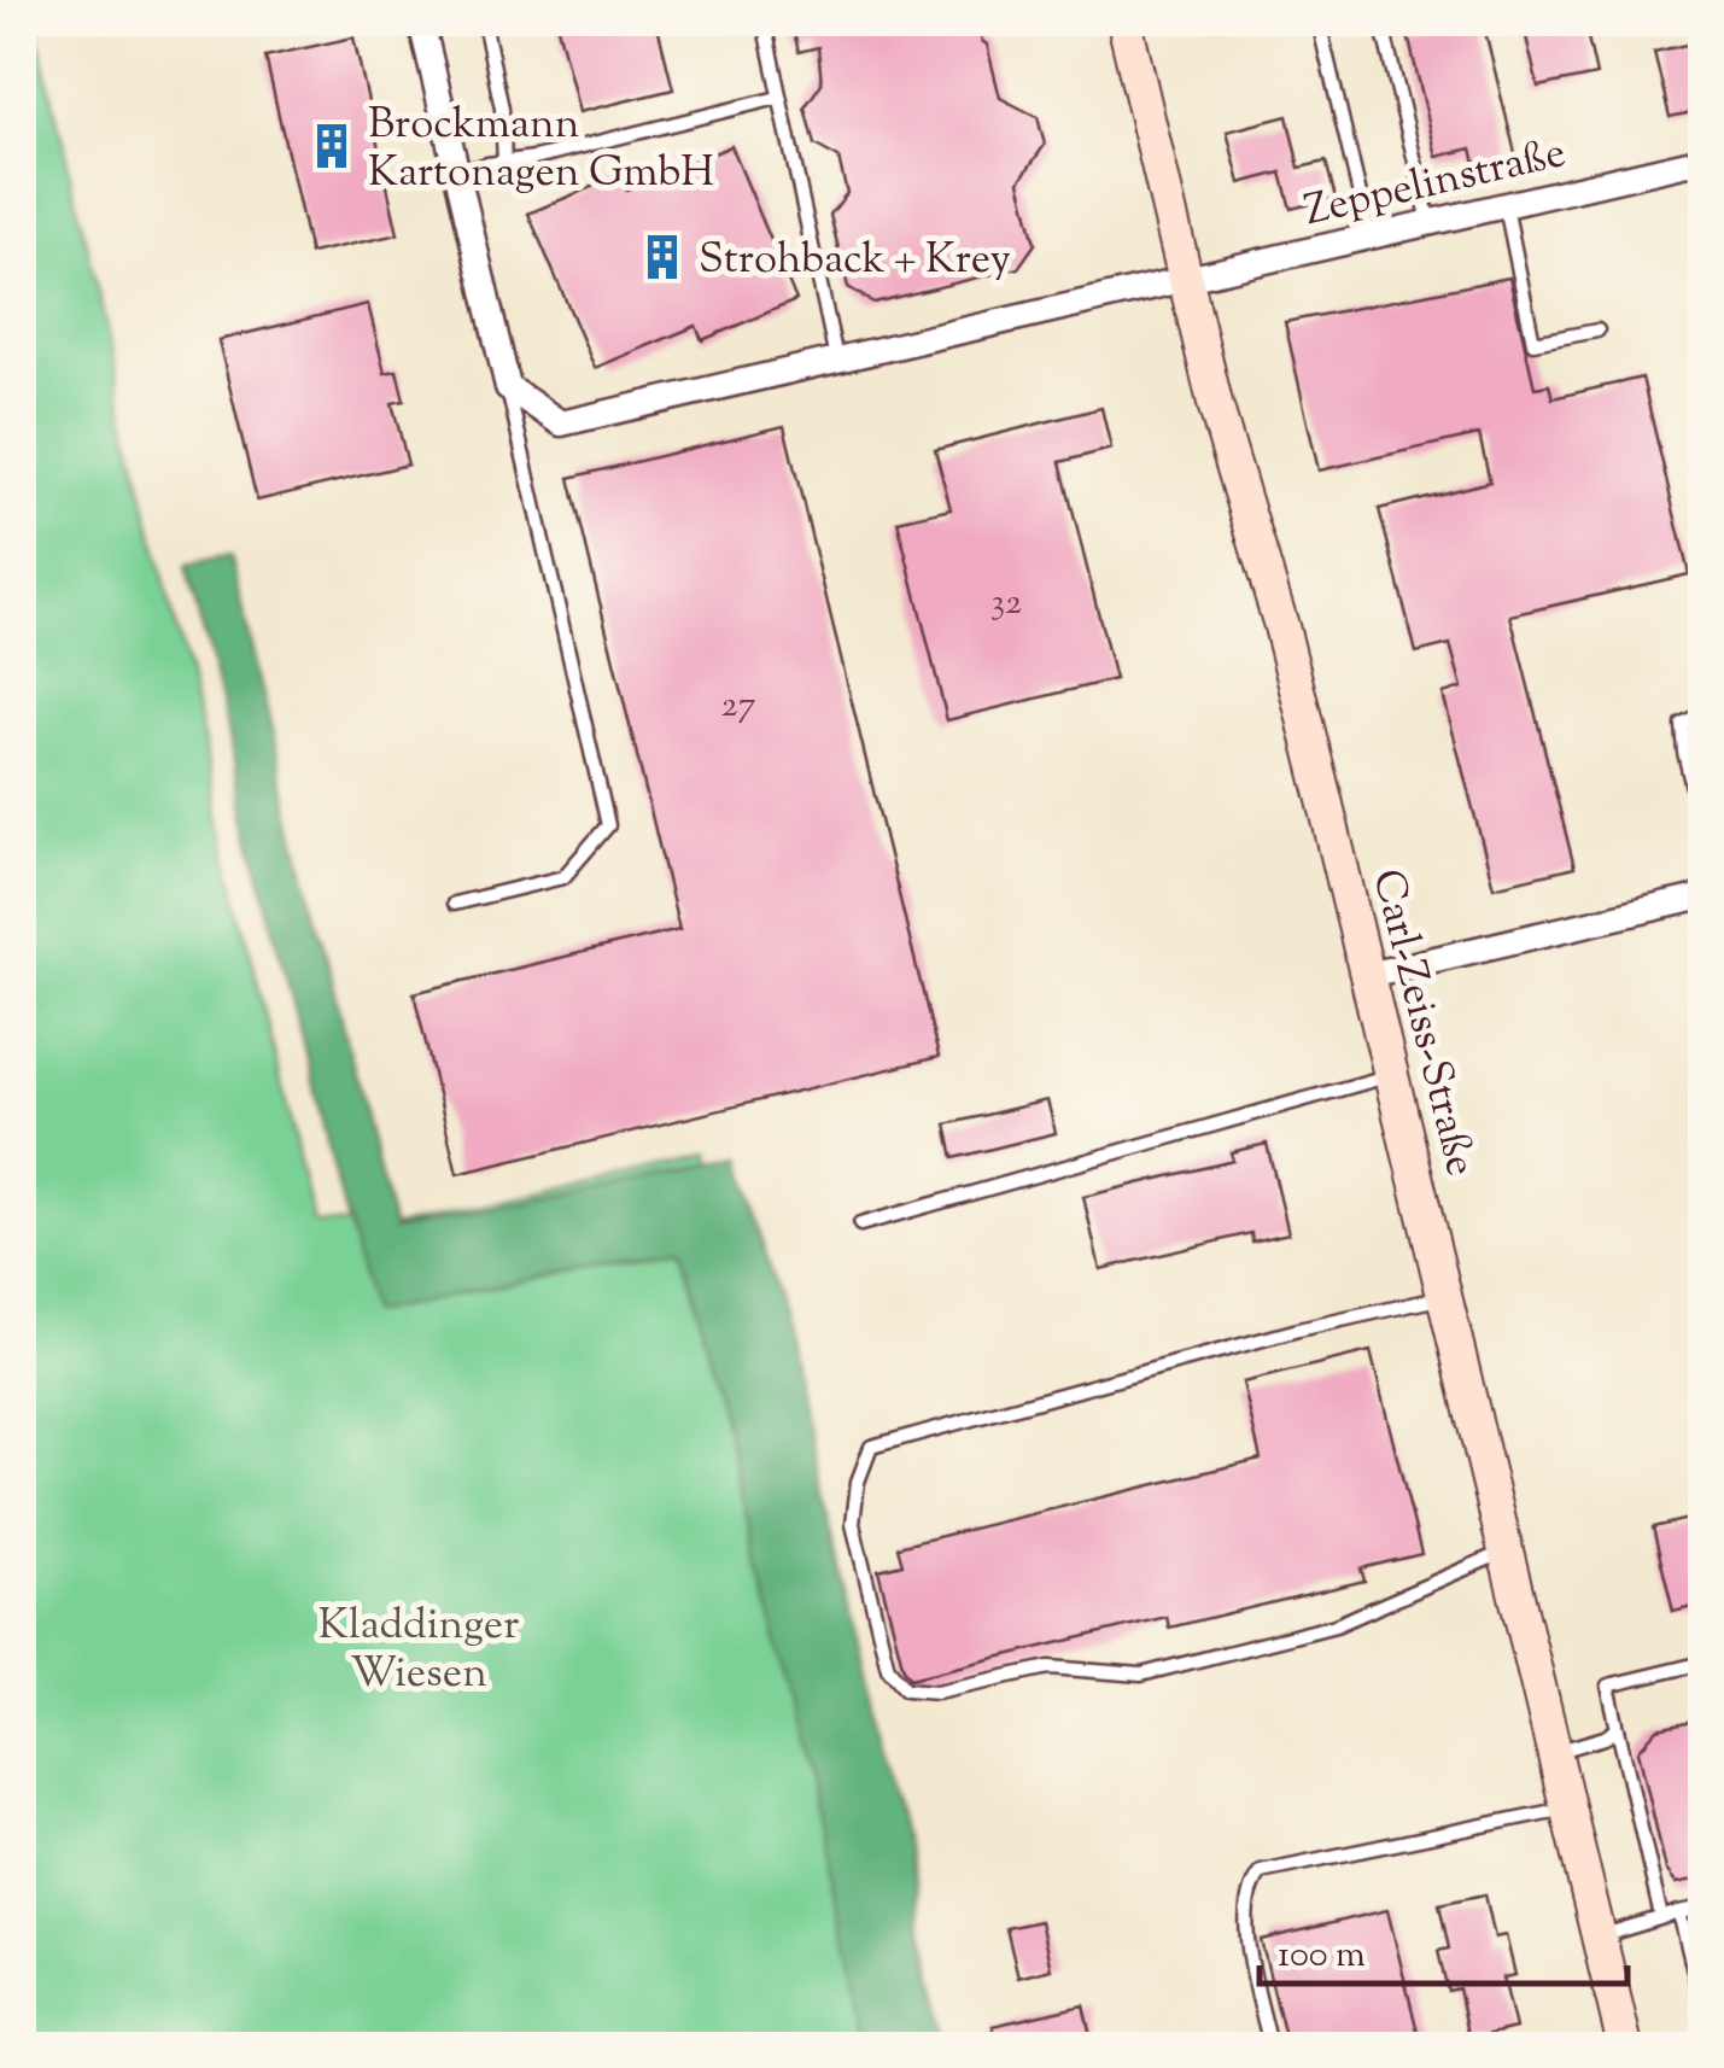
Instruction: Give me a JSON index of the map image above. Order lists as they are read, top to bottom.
{
  "streets": {
    "main road": ["Carl-Zeiss-Straße"],
    "street": ["Zeppelinstraße"]
  },
  "crossings": [
    ["Zeppelinstraße", "Carl-Zeiss-Straße"]
  ],
  "parks": ["Kladdinger Wiesen"],
  "places": {
    "building": ["Brockmann Kartonagen GmbH", "Strohback + Krey"]
  },
  "house_numbers": ["32", "27"],
  "scale_bar": "100 m"
}
